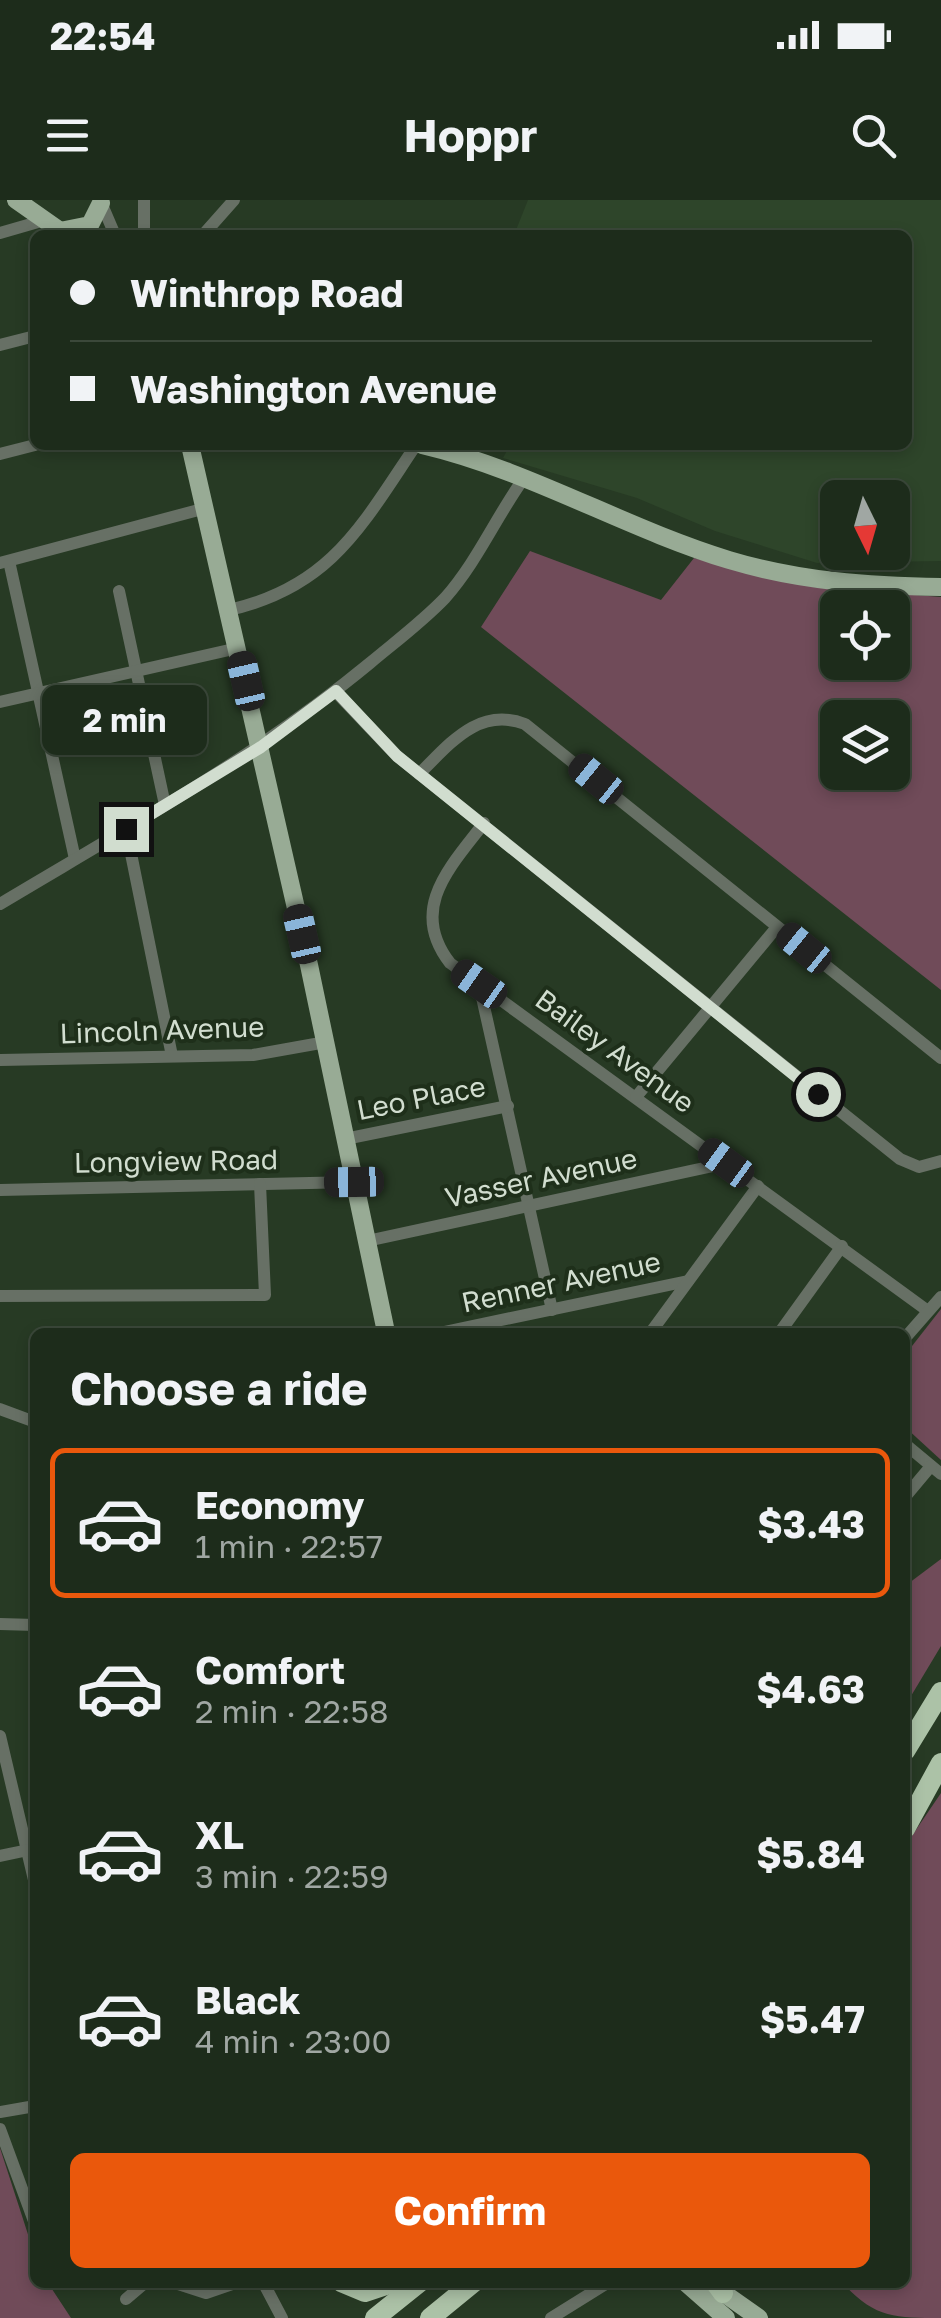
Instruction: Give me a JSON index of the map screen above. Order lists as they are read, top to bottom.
{
  "streets": {
    "street": [
      "Lincoln Avenue",
      "Bailey Avenue",
      "Leo Place",
      "Longview Road",
      "Vasser Avenue",
      "Renner Avenue"
    ]
  },
  "crossings": [
    ["Bailey Avenue", "Vasser Avenue"]
  ],
  "north": "bottom",
  "page": {
    "status": "22:54",
    "header": "Hoppr",
    "banner": ["Winthrop Road", "Washington Avenue"],
    "bubble": "2 min",
    "heading": "Choose a ride",
    "list": [
      {
        "name": "Economy",
        "note": "1 min · 22:57",
        "value": "$3.43"
      },
      {
        "name": "Comfort",
        "note": "2 min · 22:58",
        "value": "$4.63"
      },
      {
        "name": "XL",
        "note": "3 min · 22:59",
        "value": "$5.84"
      },
      {
        "name": "Black",
        "note": "4 min · 23:00",
        "value": "$5.47"
      }
    ],
    "buttons": "Confirm"
  }
}
